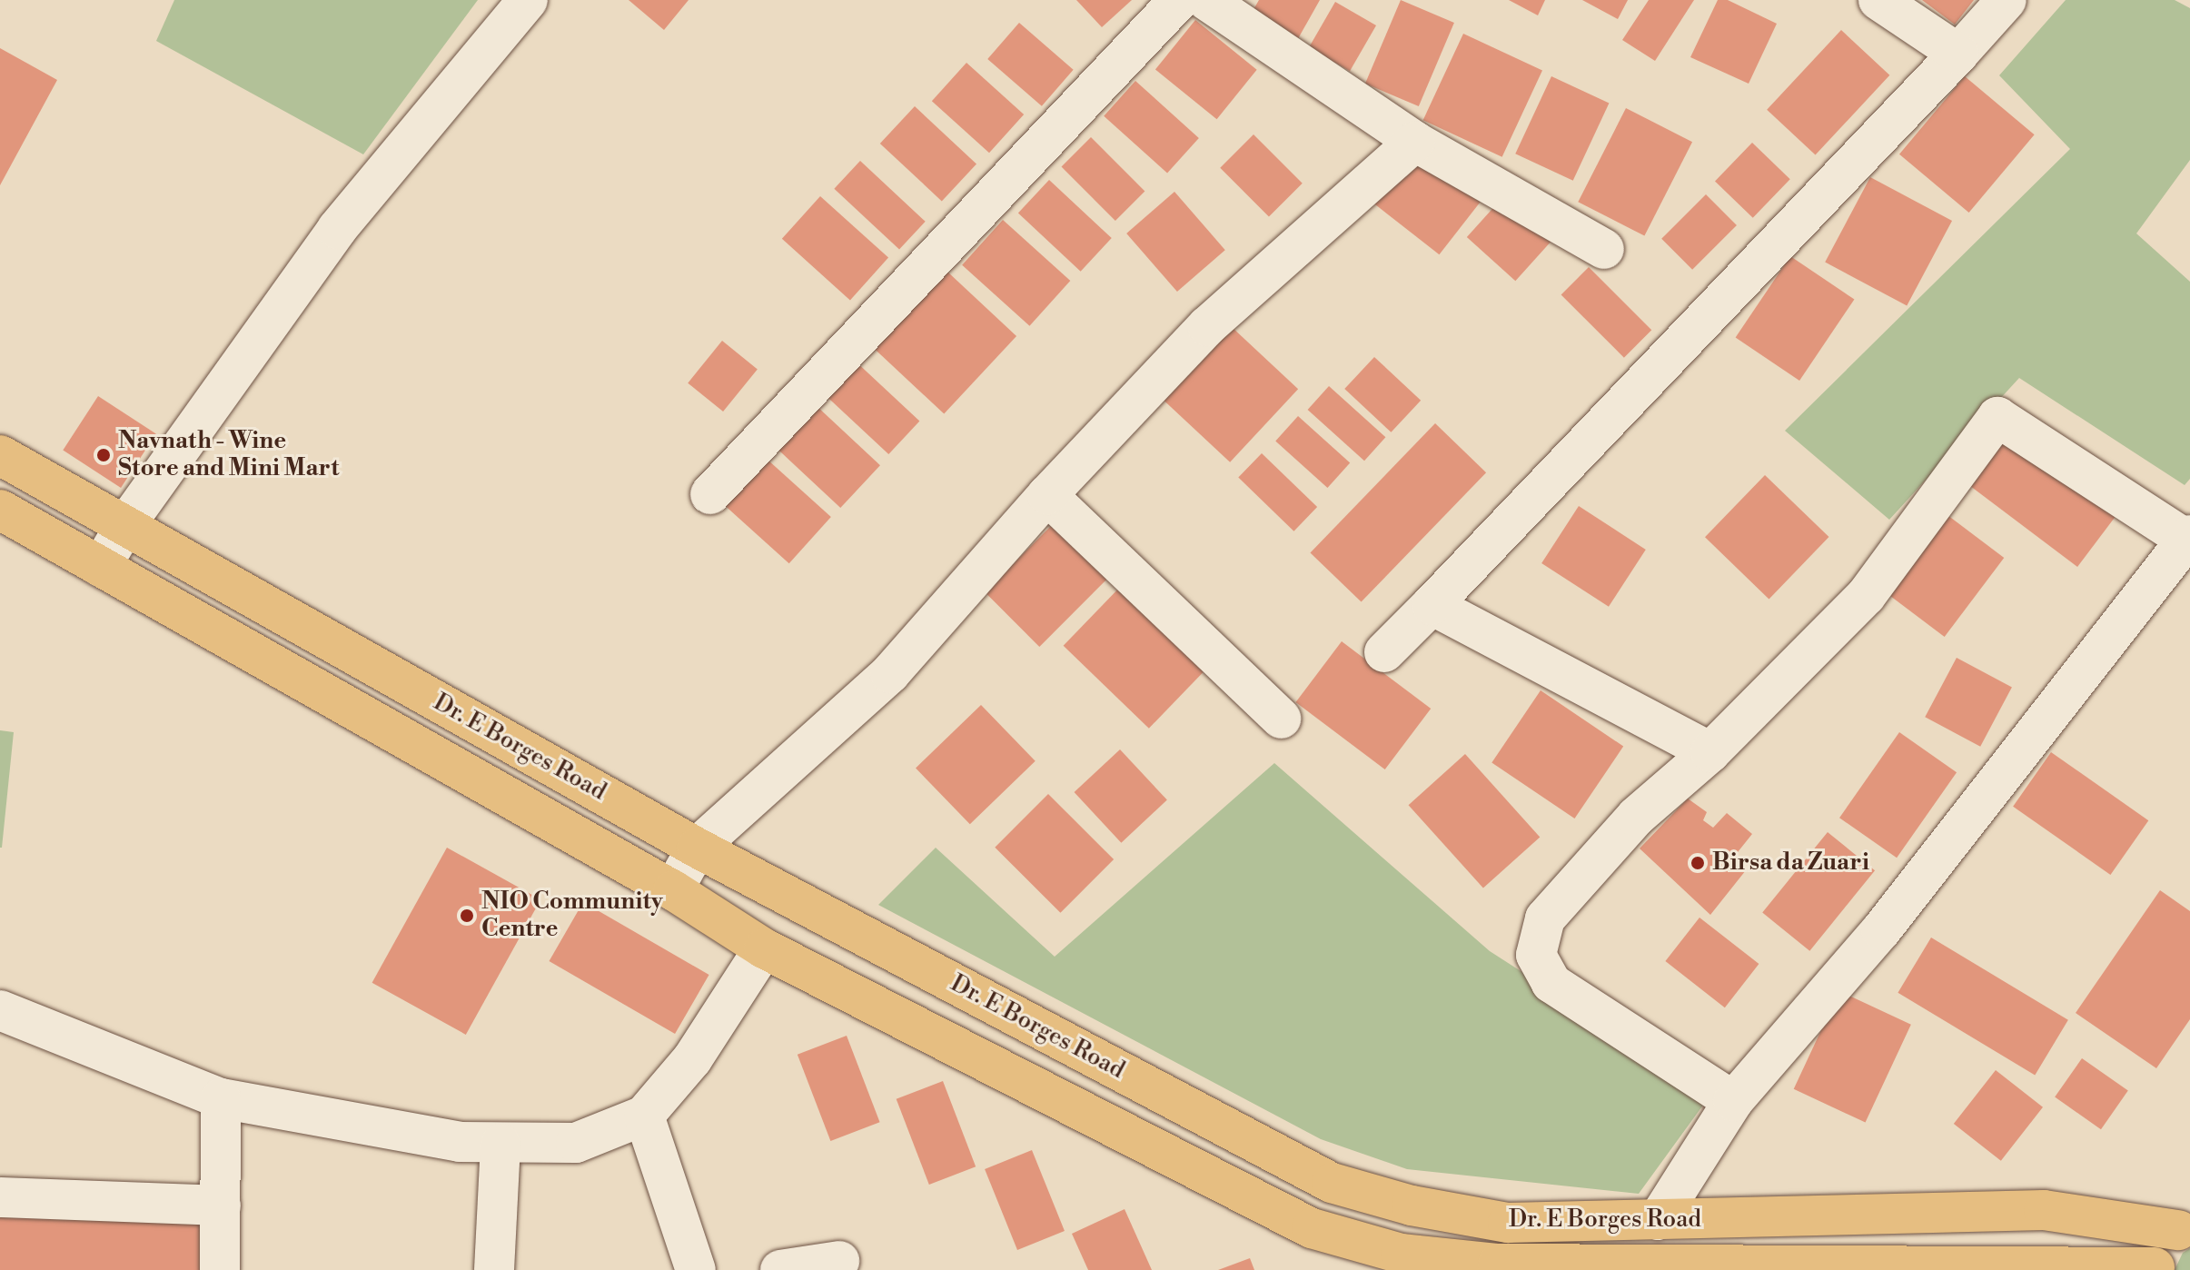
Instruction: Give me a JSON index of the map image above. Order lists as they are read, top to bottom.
{
  "streets": {
    "main road": ["Dr. E Borges Road"]
  },
  "places": ["Navnath - Wine Store and Mini Mart", "Birsa da Zuari", "NIO Community Centre"]
}
